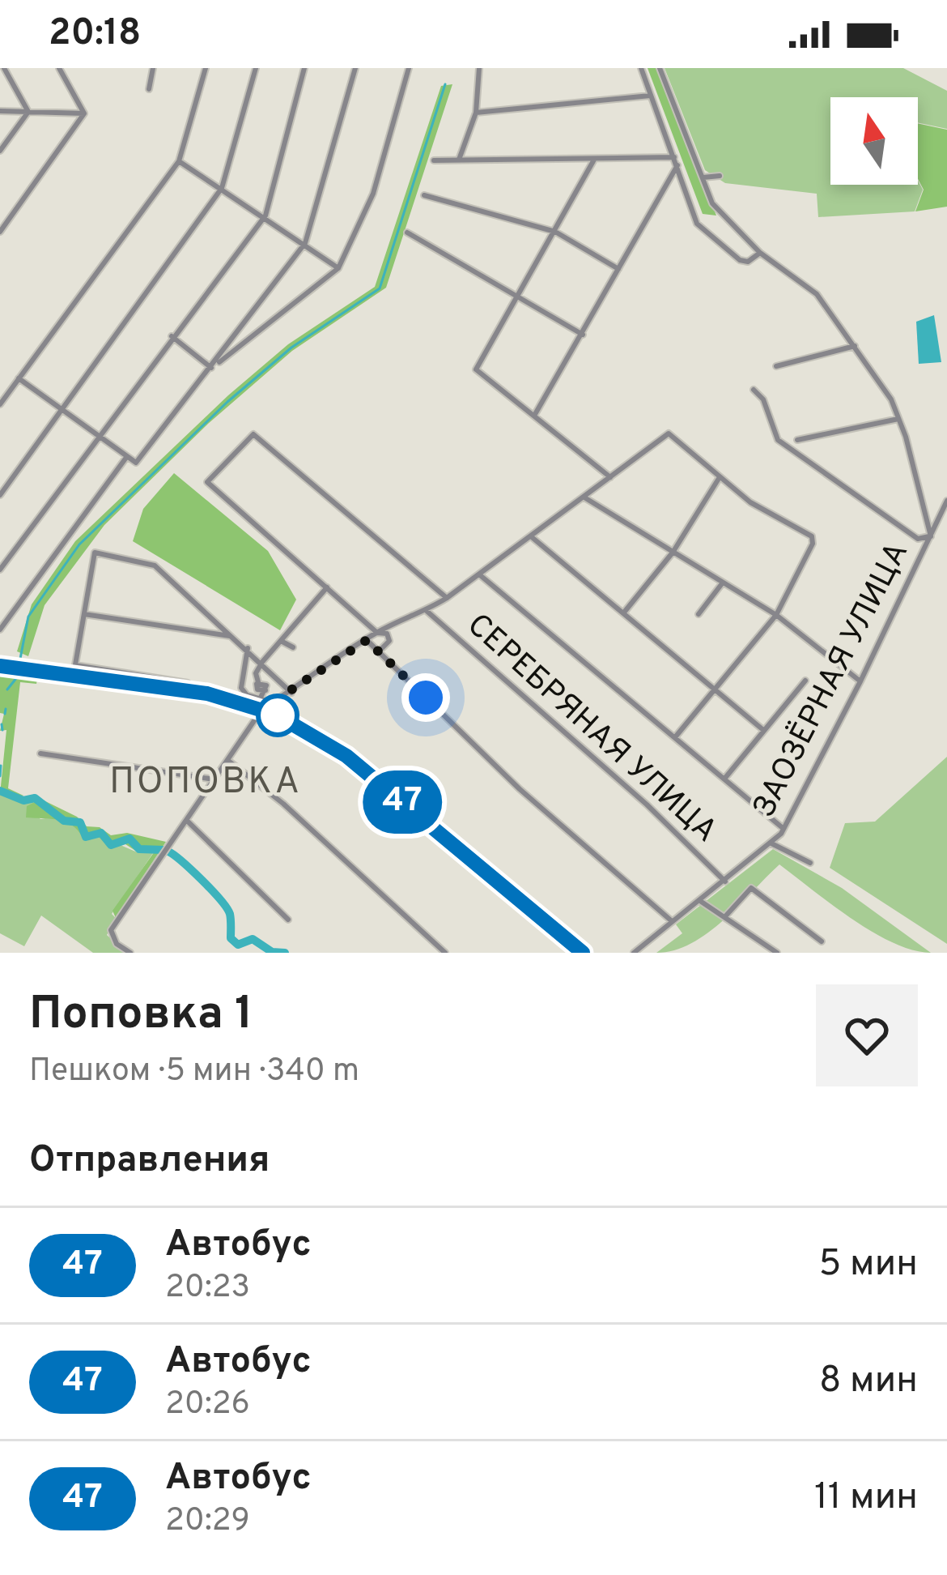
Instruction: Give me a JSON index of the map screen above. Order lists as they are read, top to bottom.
{
  "streets": {
    "street": ["ЗАОЗЁРНАЯ УЛИЦА", "СЕРЕБРЯНАЯ УЛИЦА"]
  },
  "crossings": [
    ["ЗАОЗЁРНАЯ УЛИЦА", "СЕРЕБРЯНАЯ УЛИЦА"]
  ],
  "districts": ["ПОПОВКА"],
  "lines": ["bus line 47"],
  "north": "top",
  "page": {
    "status": "20:18",
    "on_map": "47",
    "heading": [
      ["Поповка 1", "Пешком · 5 мин · 340 m"],
      "Отправления"
    ],
    "list": [
      {
        "mark": "47",
        "name": "Автобус",
        "note": "20:23",
        "value": "5 мин"
      },
      {
        "mark": "47",
        "name": "Автобус",
        "note": "20:26",
        "value": "8 мин"
      },
      {
        "mark": "47",
        "name": "Автобус",
        "note": "20:29",
        "value": "11 мин"
      }
    ]
  }
}
